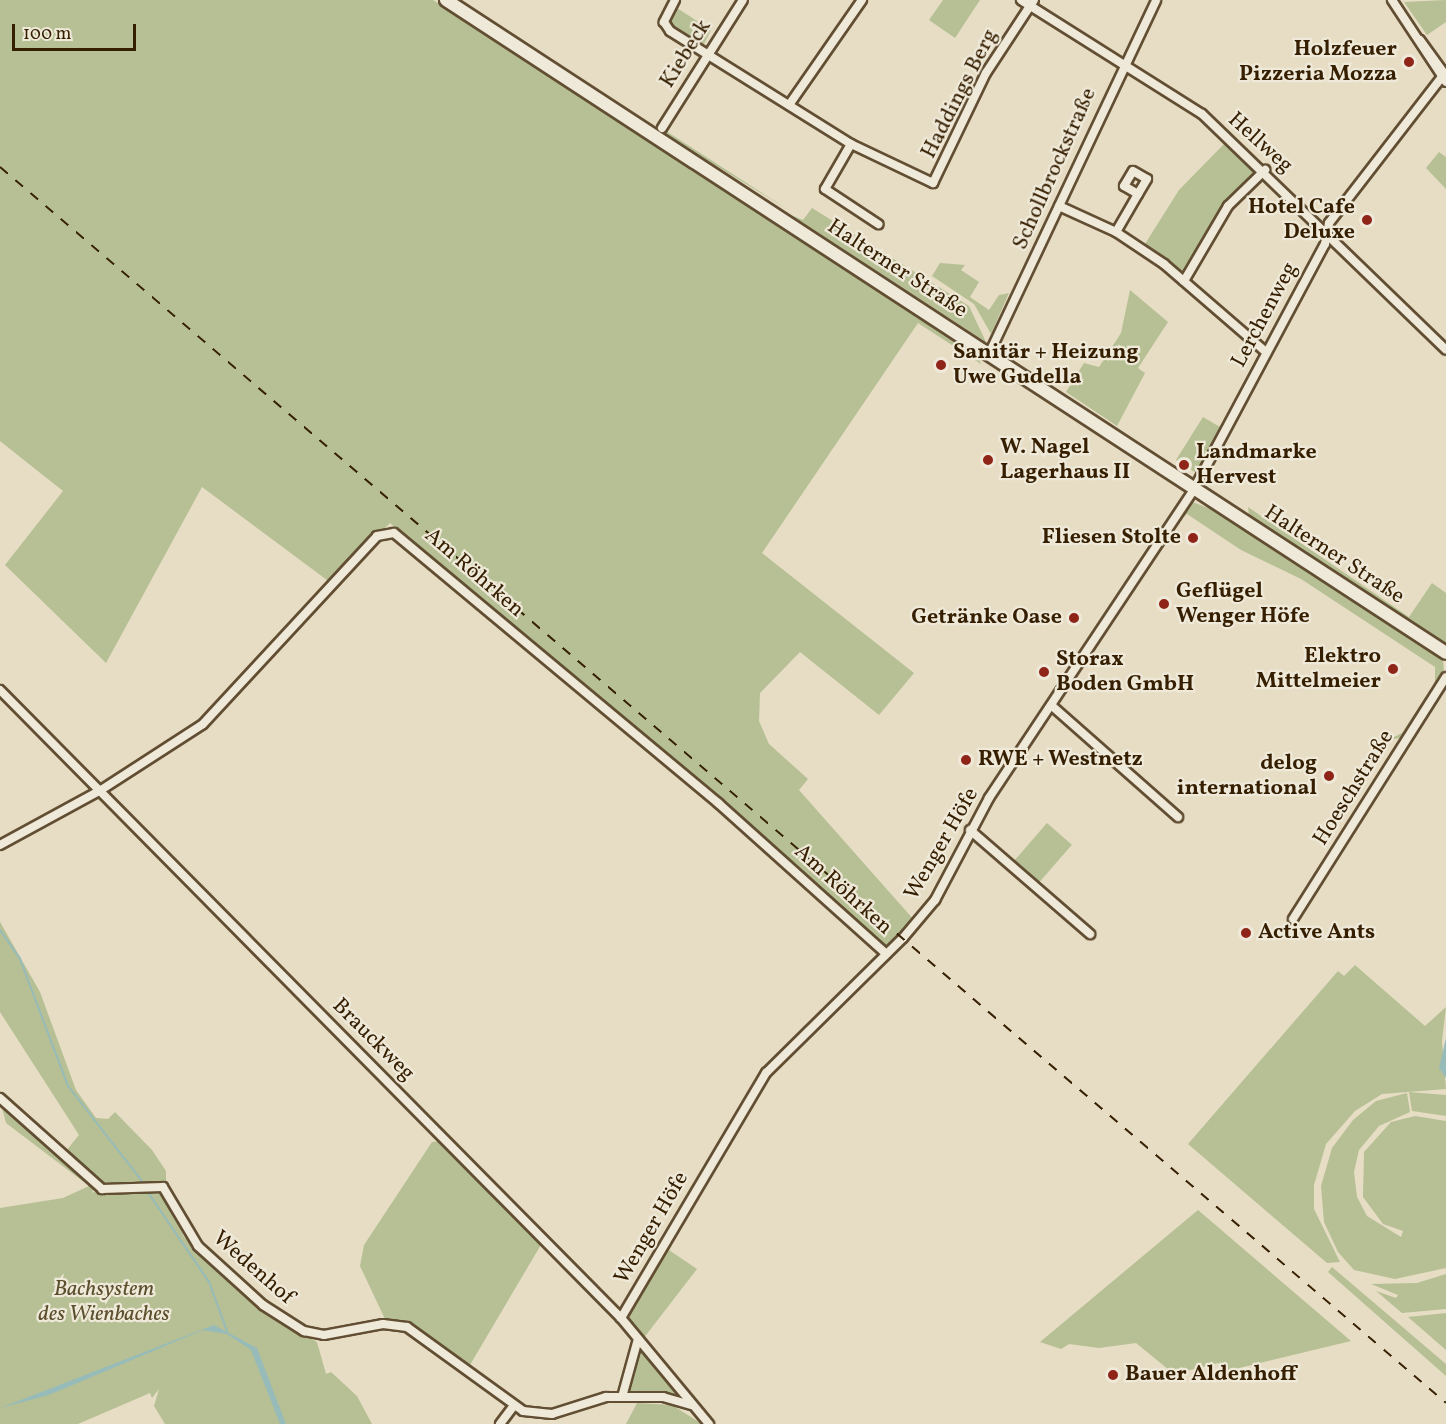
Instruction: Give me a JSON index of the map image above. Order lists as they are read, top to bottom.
{
  "streets": {
    "main road": ["Halterner Straße"],
    "street": [
      "Kiebeck",
      "Haddings Berg",
      "Hellweg",
      "Schollbrockstraße",
      "Lerchenweg",
      "Am Röhrken",
      "Hoeschstraße",
      "Wenger Höfe",
      "Brauckweg",
      "Wedenhof"
    ]
  },
  "crossings": [
    ["Kiebeck", "Haddings Berg"],
    ["Haddings Berg", "Hellweg"],
    ["Hellweg", "Schollbrockstraße"],
    ["Hellweg", "Lerchenweg"],
    ["Schollbrockstraße", "Halterner Straße"],
    ["Halterner Straße", "Lerchenweg"],
    ["Halterner Straße", "Wenger Höfe"],
    ["Lerchenweg", "Wenger Höfe"],
    ["Am Röhrken", "Wenger Höfe"],
    ["Am Röhrken", "Brauckweg"],
    ["Wenger Höfe", "Brauckweg"],
    ["Brauckweg", "Wedenhof"]
  ],
  "parks": ["Bachsystem des Wienbaches"],
  "places": [
    "Holzfeuer Pizzeria Mozza",
    "Hotel Cafe Deluxe",
    "Sanitär + Heizung Uwe Gudella",
    "W. Nagel Lagerhaus II",
    "Landmarke Hervest",
    "Fliesen Stolte",
    "Geflügel Wenger Höfe",
    "Getränke Oase",
    "Elektro Mittelmeier",
    "Storax Boden GmbH",
    "RWE + Westnetz",
    "delog international",
    "Active Ants",
    "Bauer Aldenhoff"
  ],
  "scale_bar": "100 m"
}
